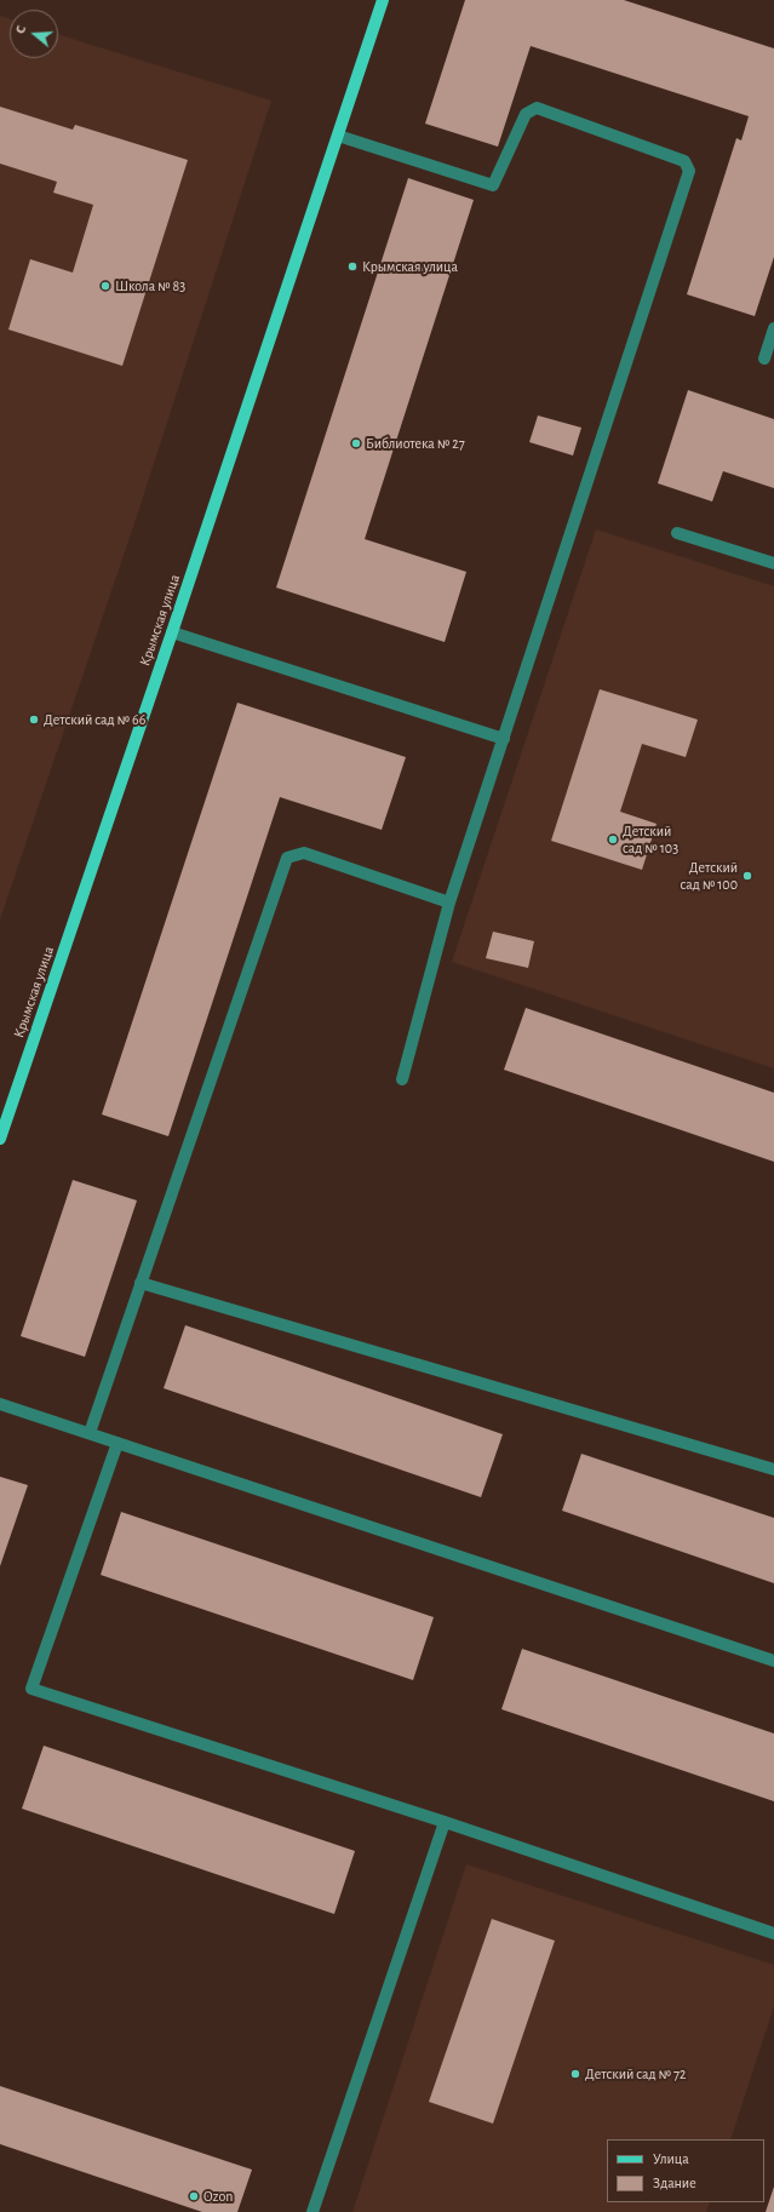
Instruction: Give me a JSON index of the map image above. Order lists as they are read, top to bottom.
{
  "streets": {
    "main road": ["Крымская улица"]
  },
  "places": [
    "Крымская улица",
    "Школа № 83",
    "Библиотека № 27",
    "Детский сад № 66",
    "Детский сад № 103",
    "Детский сад № 100",
    "Детский сад № 72",
    "Ozon"
  ],
  "legend": ["Улица", "Здание"],
  "north": "left"
}
